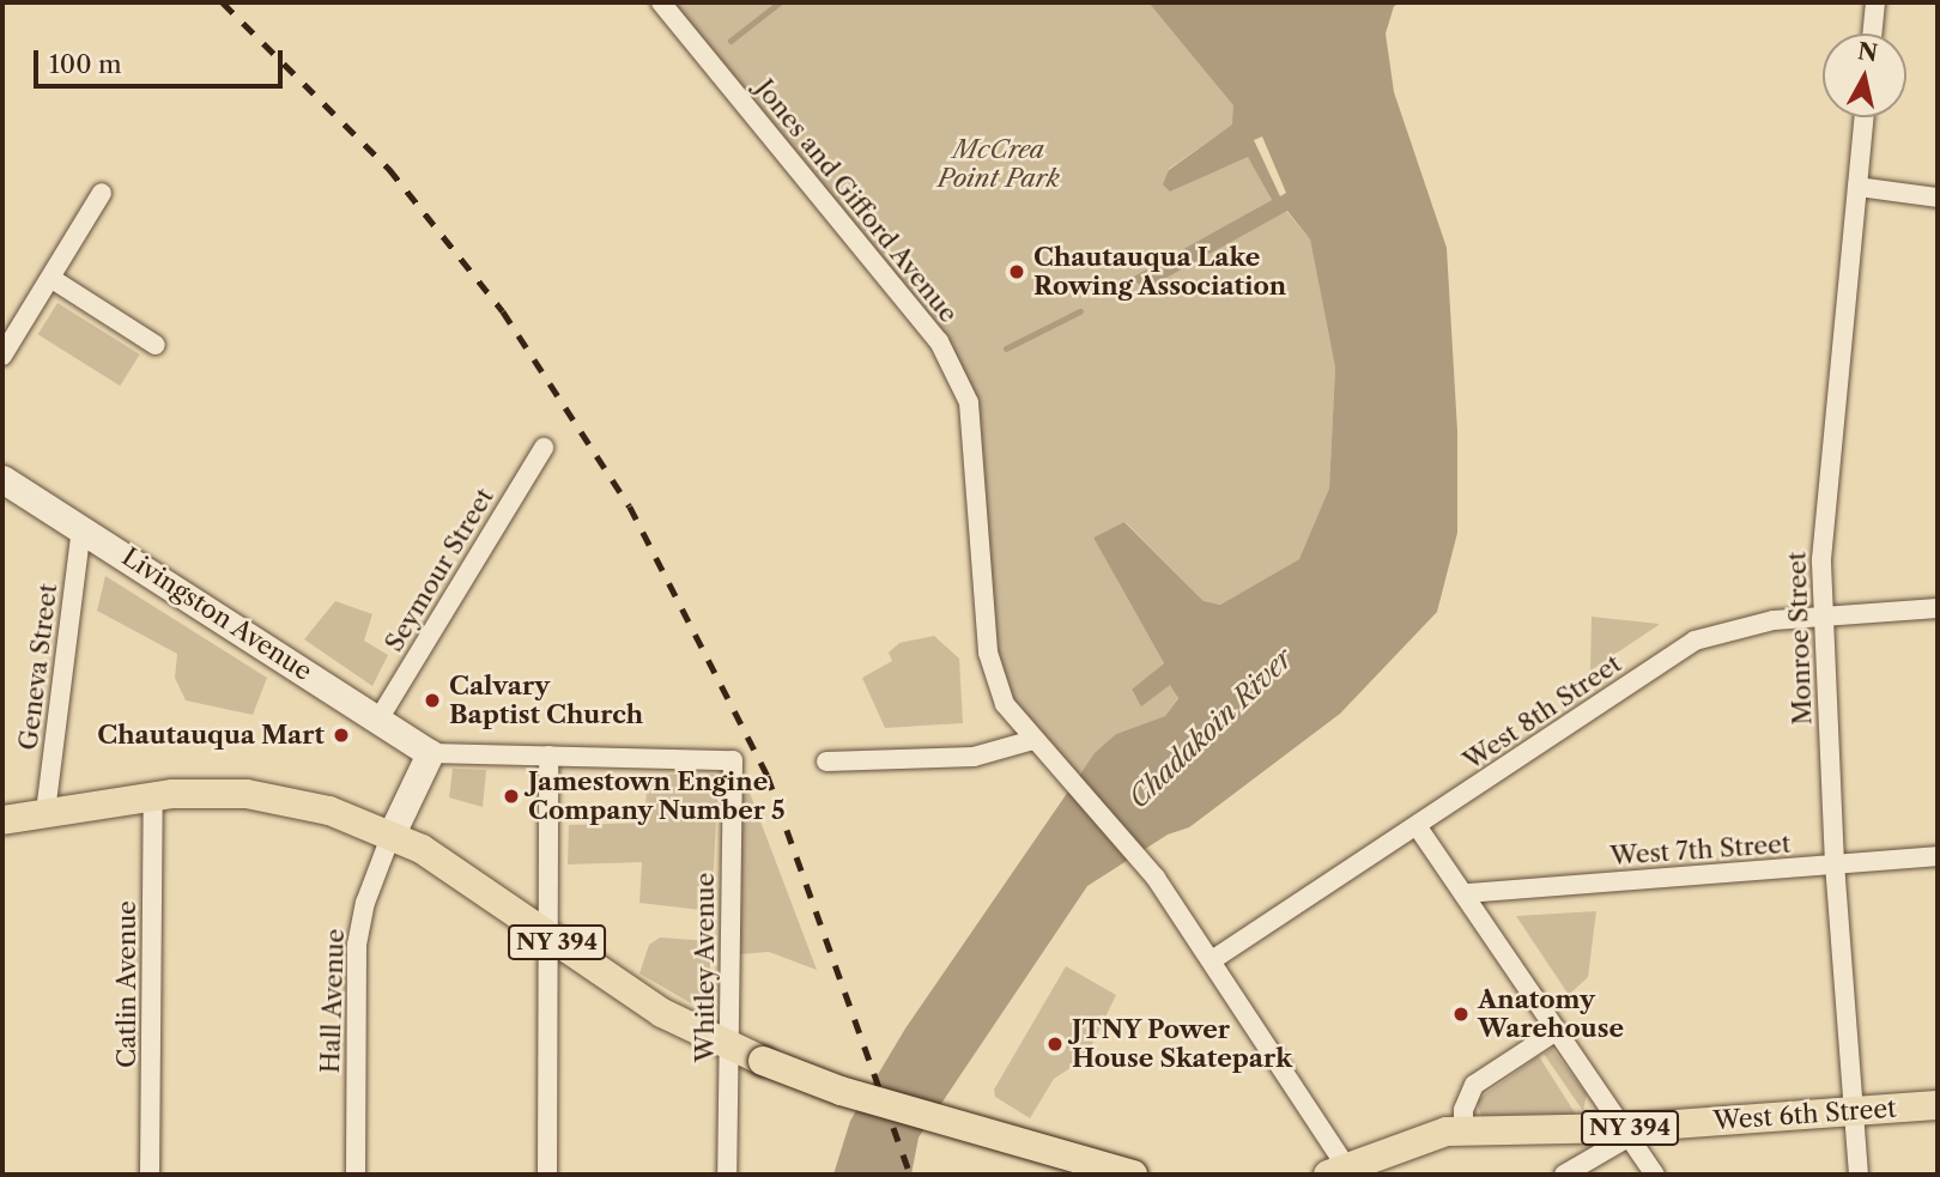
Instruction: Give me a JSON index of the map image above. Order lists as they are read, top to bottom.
{
  "streets": {
    "main road": ["NY 394", "West 6th Street"],
    "street": [
      "Jones and Gifford Avenue",
      "Seymour Street",
      "Livingston Avenue",
      "Monroe Street",
      "Geneva Street",
      "West 8th Street",
      "West 7th Street",
      "Whitley Avenue",
      "Catlin Avenue",
      "Hall Avenue"
    ]
  },
  "crossings": [
    ["Jones and Gifford Avenue", "West 8th Street"],
    ["Jones and Gifford Avenue", "West 6th Street"],
    ["Seymour Street", "Livingston Avenue"],
    ["Livingston Avenue", "Geneva Street"],
    ["Monroe Street", "West 8th Street"],
    ["Monroe Street", "West 7th Street"],
    ["Monroe Street", "West 6th Street"],
    ["Geneva Street", "NY 394"],
    ["NY 394", "Whitley Avenue"],
    ["NY 394", "Catlin Avenue"],
    ["NY 394", "Hall Avenue"]
  ],
  "water": ["Chadakoin River"],
  "parks": ["McCrea Point Park"],
  "places": [
    "Chautauqua Lake Rowing Association",
    "Calvary Baptist Church",
    "Chautauqua Mart",
    "Jamestown Engine Company Number 5",
    "Anatomy Warehouse",
    "JTNY Power House Skatepark"
  ],
  "scale_bar": "100 m",
  "north": "top"
}
